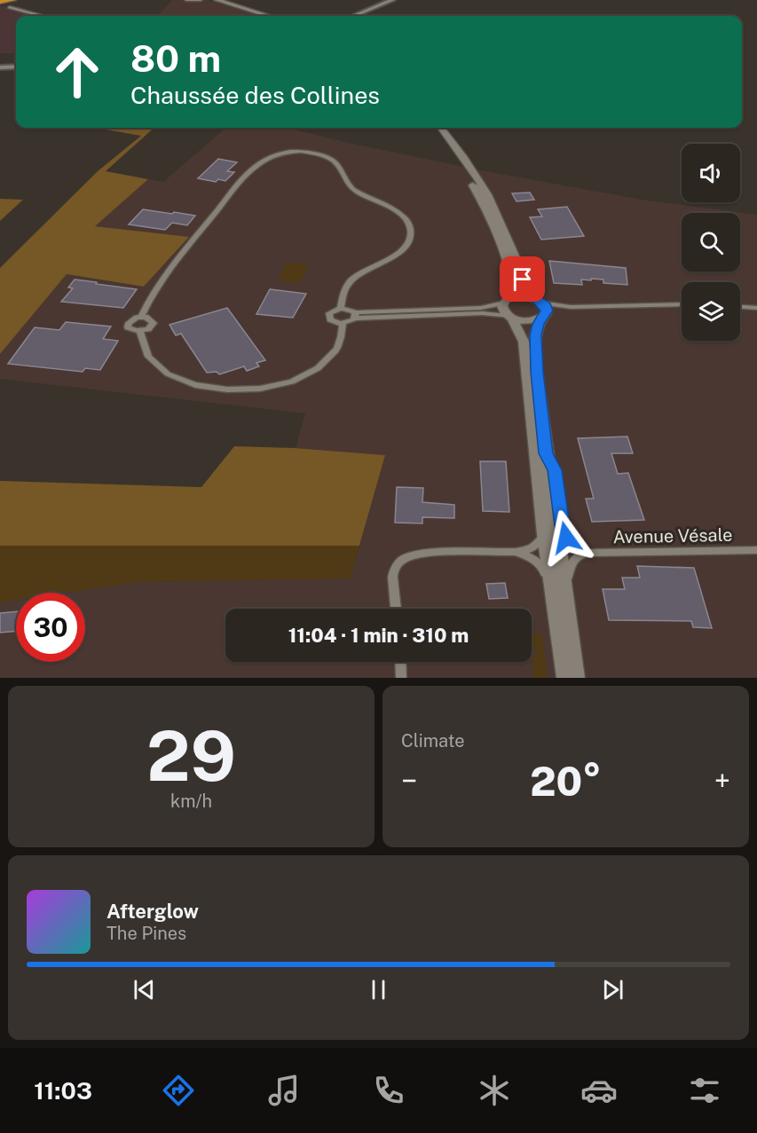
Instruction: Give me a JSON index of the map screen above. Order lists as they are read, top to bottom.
{
  "streets": {
    "street": ["Avenue Vésale"]
  },
  "page": {
    "turn": ["80 m", "Chaussée des Collines"],
    "limit": "30",
    "trip": "11:04 · 1 min · 310 m",
    "tile": [
      ["29", "km/h"],
      "Climate"
    ],
    "heat": ["−", "20°", "+"],
    "song": ["Afterglow", "The Pines"],
    "tabs": "11:03"
  }
}
